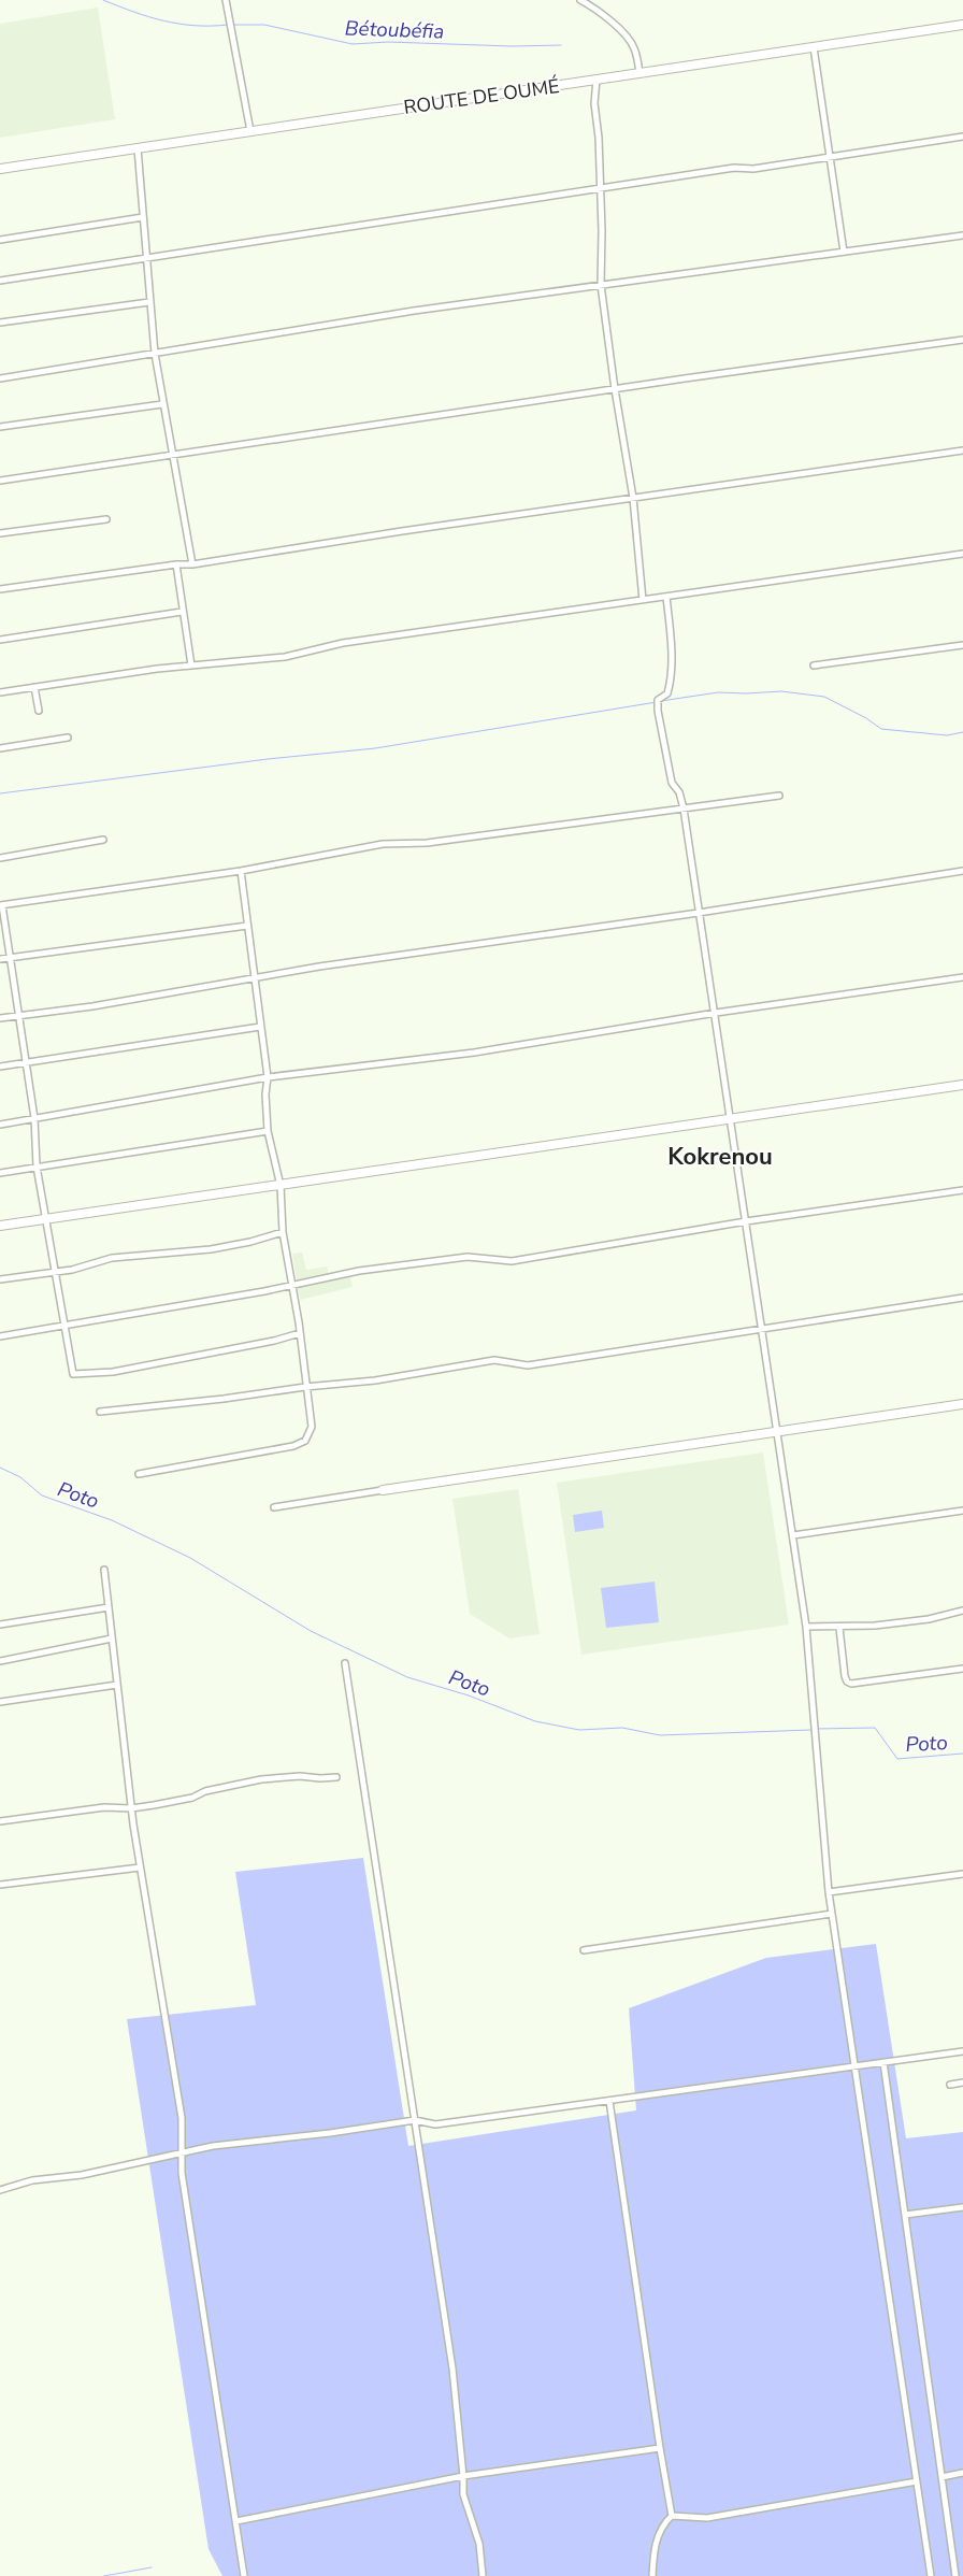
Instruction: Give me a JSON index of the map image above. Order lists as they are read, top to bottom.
{
  "streets": {
    "street": ["ROUTE DE OUMÉ"]
  },
  "districts": ["Kokrenou"],
  "water": ["Bétoubéfia", "Poto"]
}
